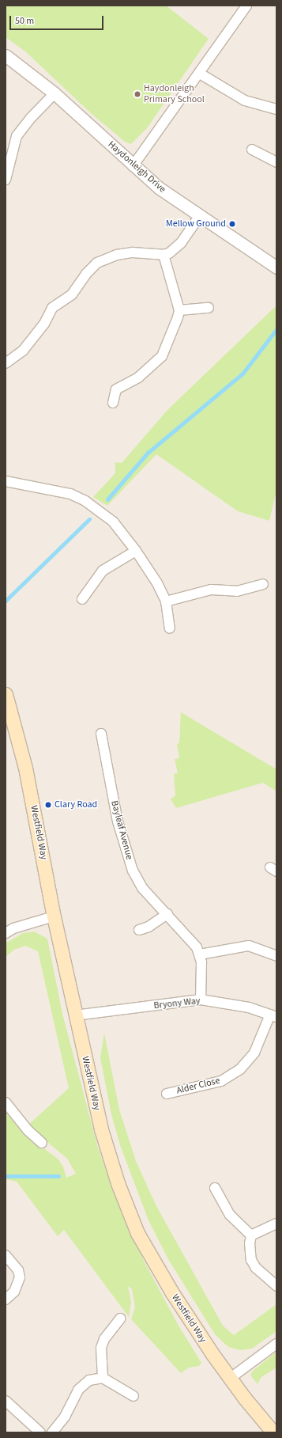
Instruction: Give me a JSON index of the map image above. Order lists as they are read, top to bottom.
{
  "streets": {
    "main road": ["Westfield Way"],
    "street": [
      "Haydonleigh Drive",
      "Bayleaf Avenue",
      "Bryony Way",
      "Alder Close"
    ]
  },
  "crossings": [
    ["Bayleaf Avenue", "Bryony Way"],
    ["Westfield Way", "Bryony Way"],
    ["Bryony Way", "Alder Close"]
  ],
  "places": ["Haydonleigh Primary School", "Mellow Ground", "Clary Road"],
  "scale_bar": "50 m"
}
